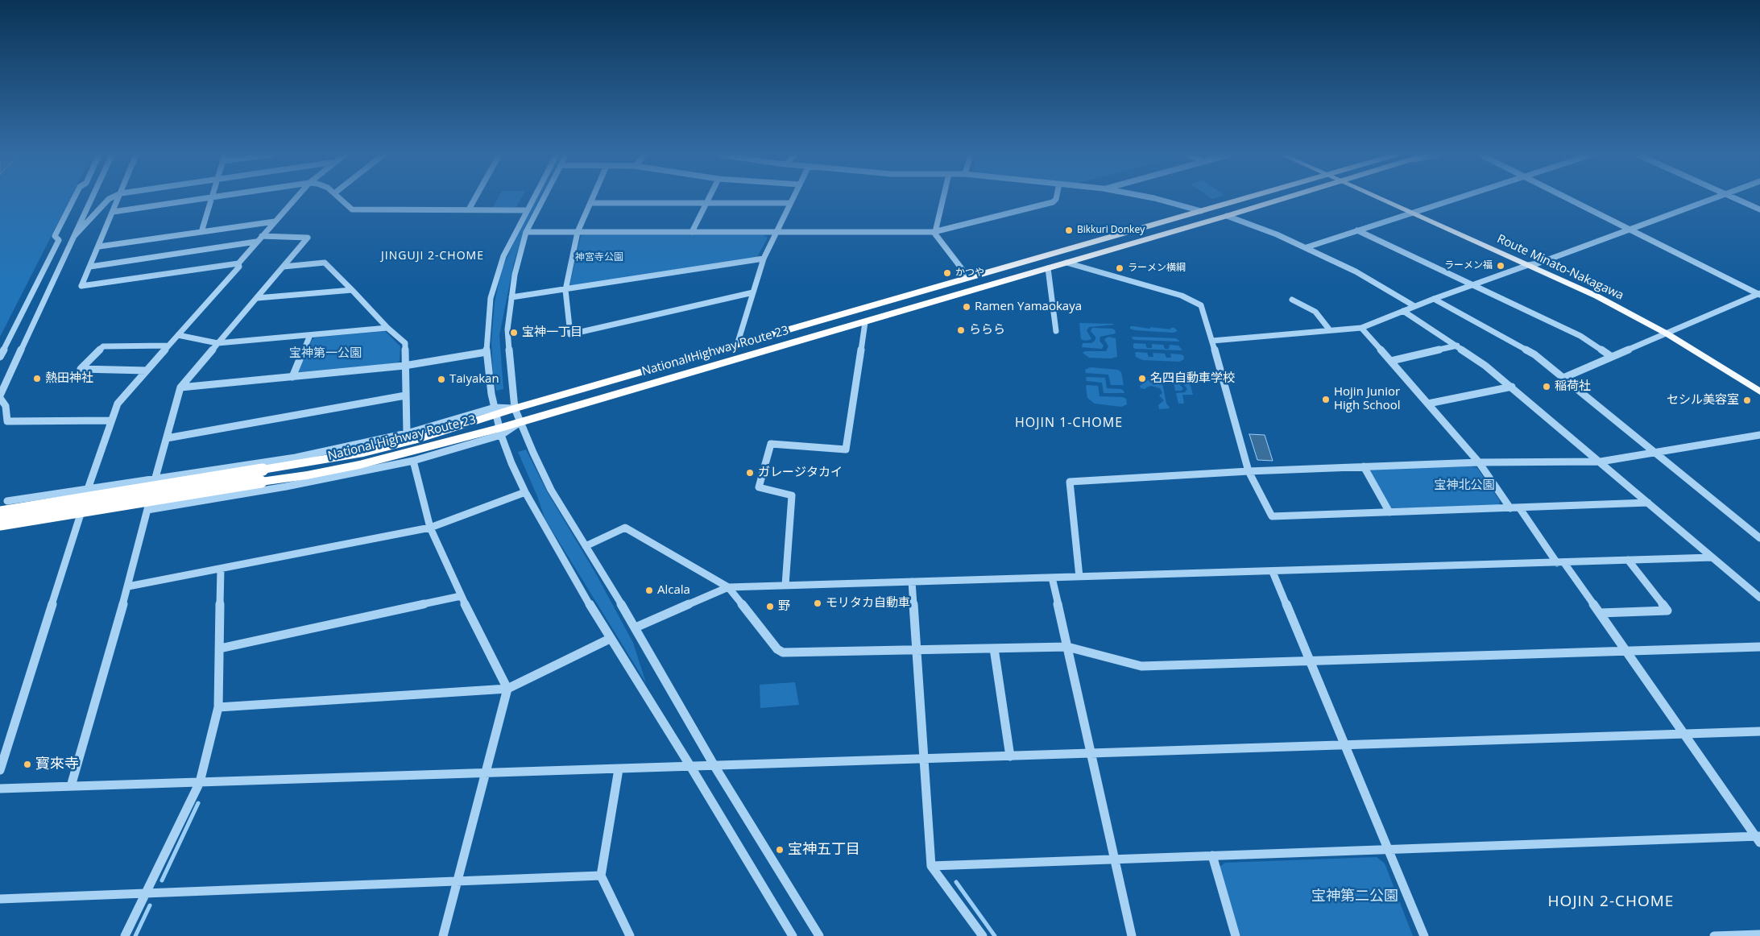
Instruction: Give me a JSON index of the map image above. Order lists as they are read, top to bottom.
{
  "streets": {
    "highway": ["National Highway Route 23"],
    "main road": ["Route Minato-Nakagawa"]
  },
  "districts": ["JINGUJI 2-CHOME", "HOJIN 1-CHOME", "HOJIN 2-CHOME"],
  "parks": [
    "神宮寺公園",
    "宝神第一公園",
    "宝神北公園",
    "宝神第二公園"
  ],
  "places": [
    "Bikkuri Donkey",
    "ラーメン福",
    "ラーメン横綱",
    "かつや",
    "Ramen Yamaokaya",
    "ららら",
    "宝神一丁目",
    "熱田神社",
    "名四自動車学校",
    "Taiyakan",
    "稲荷社",
    "Hojin Junior High School",
    "セシル美容室",
    "ガレージタカイ",
    "Alcala",
    "モリタカ自動車",
    "野",
    "寳來寺",
    "宝神五丁目"
  ]
}
